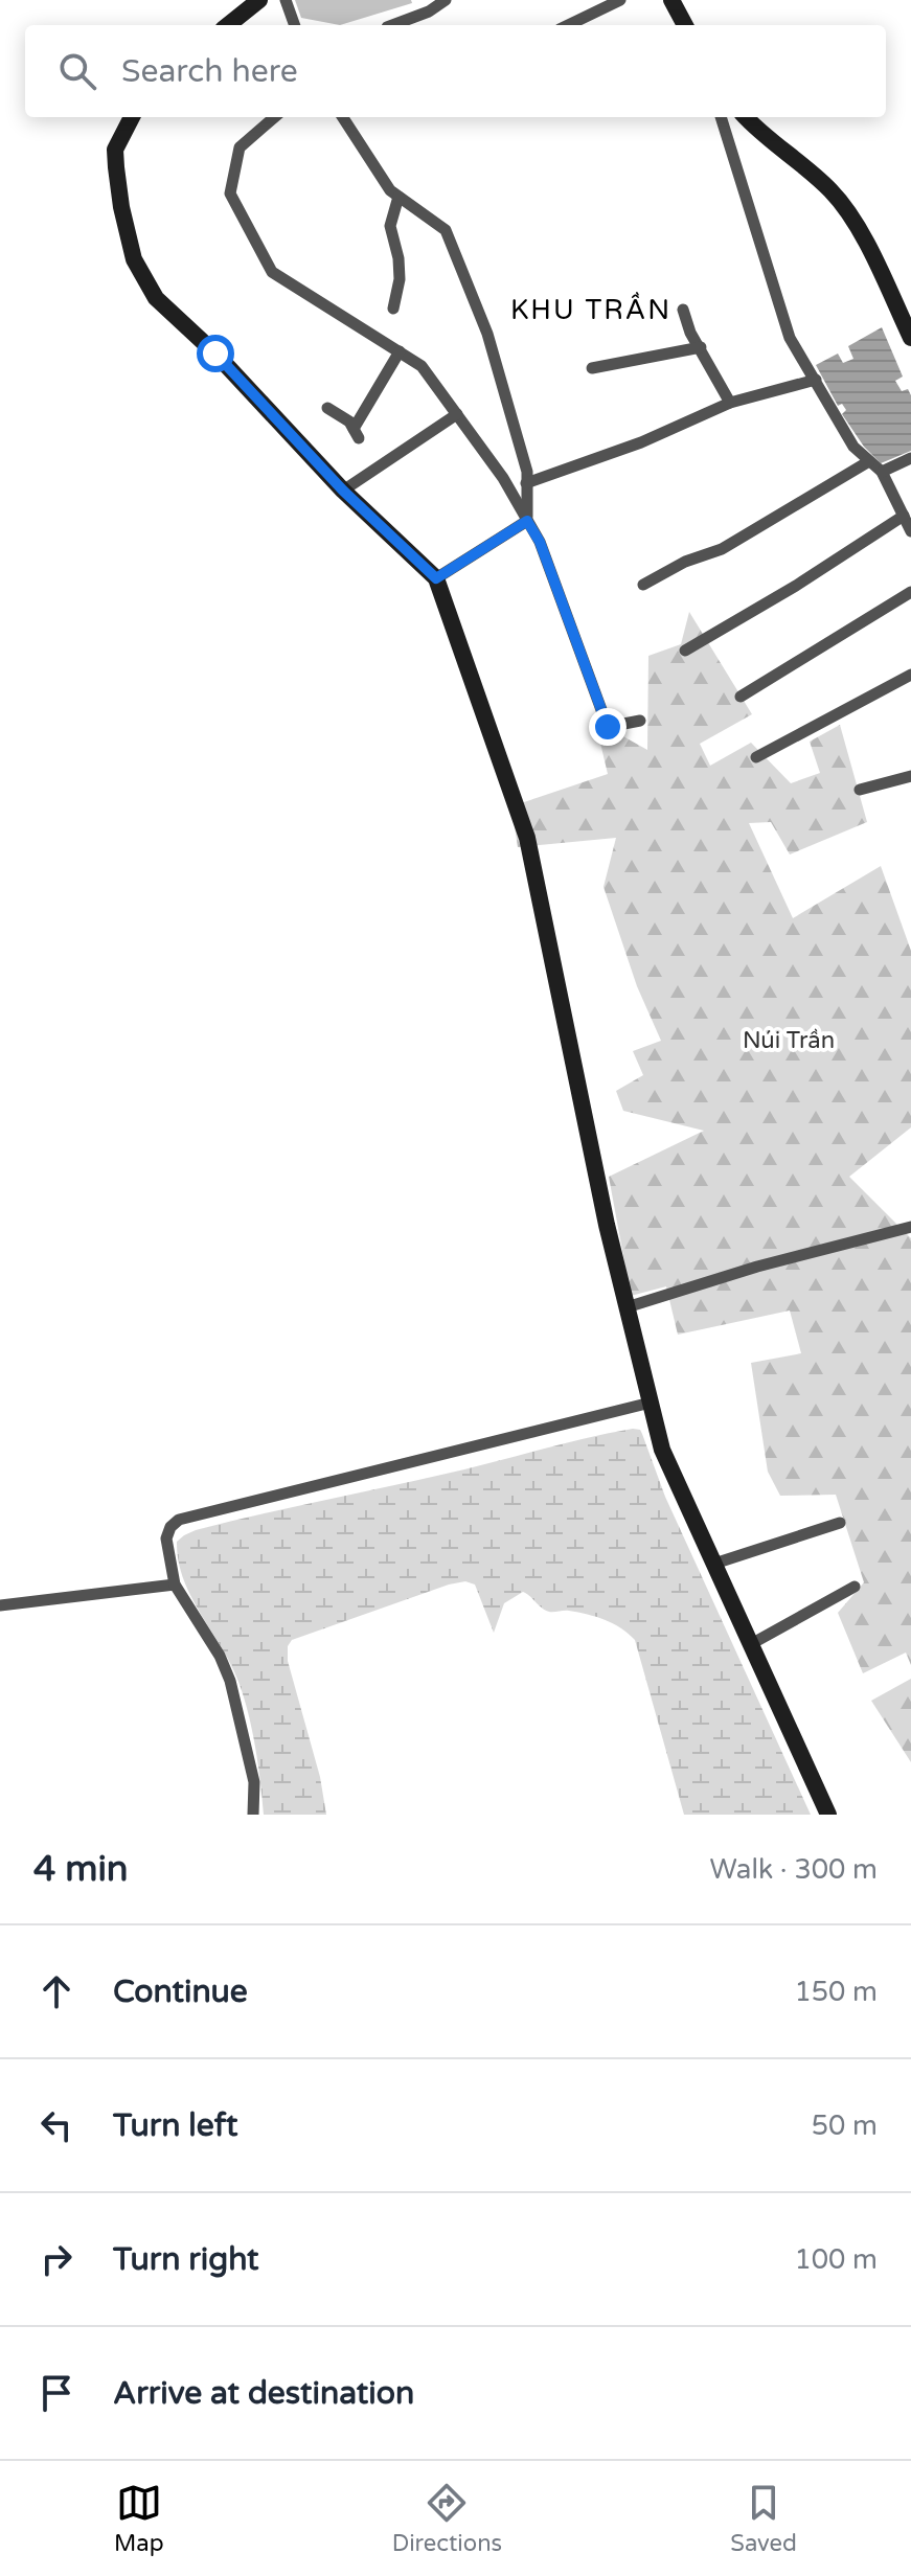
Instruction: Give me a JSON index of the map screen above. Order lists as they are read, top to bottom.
{
  "districts": ["KHU TRẦN"],
  "parks": ["Núi Trần"],
  "page": {
    "search": "Search here",
    "heading": ["4 min", "Walk · 300 m"],
    "list": [
      ["Continue", "150 m"],
      ["Turn left", "50 m"],
      ["Turn right", "100 m"],
      "Arrive at destination"
    ],
    "nav": ["Map", "Directions", "Saved"]
  }
}
